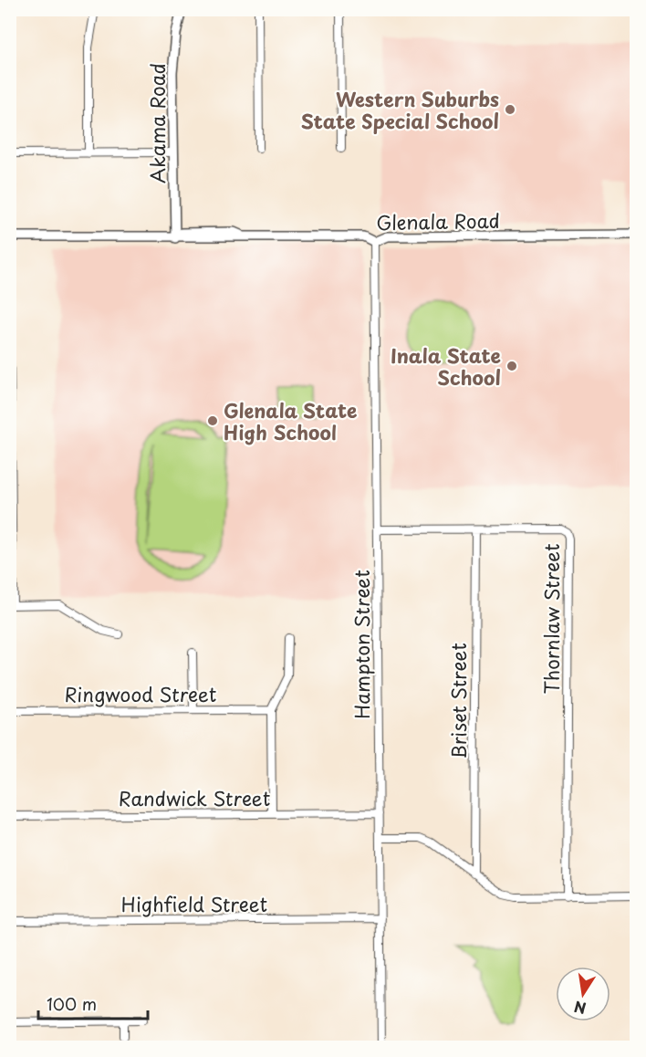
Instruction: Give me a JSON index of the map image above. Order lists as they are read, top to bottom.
{
  "streets": {
    "street": [
      "Akama Road",
      "Glenala Road",
      "Thornlaw Street",
      "Hampton Street",
      "Ringwood Street",
      "Briset Street",
      "Randwick Street",
      "Highfield Street"
    ]
  },
  "crossings": [
    ["Akama Road", "Glenala Road"],
    ["Glenala Road", "Hampton Street"],
    ["Thornlaw Street", "Hampton Street"],
    ["Thornlaw Street", "Briset Street"],
    ["Hampton Street", "Randwick Street"],
    ["Hampton Street", "Highfield Street"]
  ],
  "places": ["Western Suburbs State Special School", "Inala State School", "Glenala State High School"],
  "scale_bar": "100 m",
  "north": "bottom"
}
